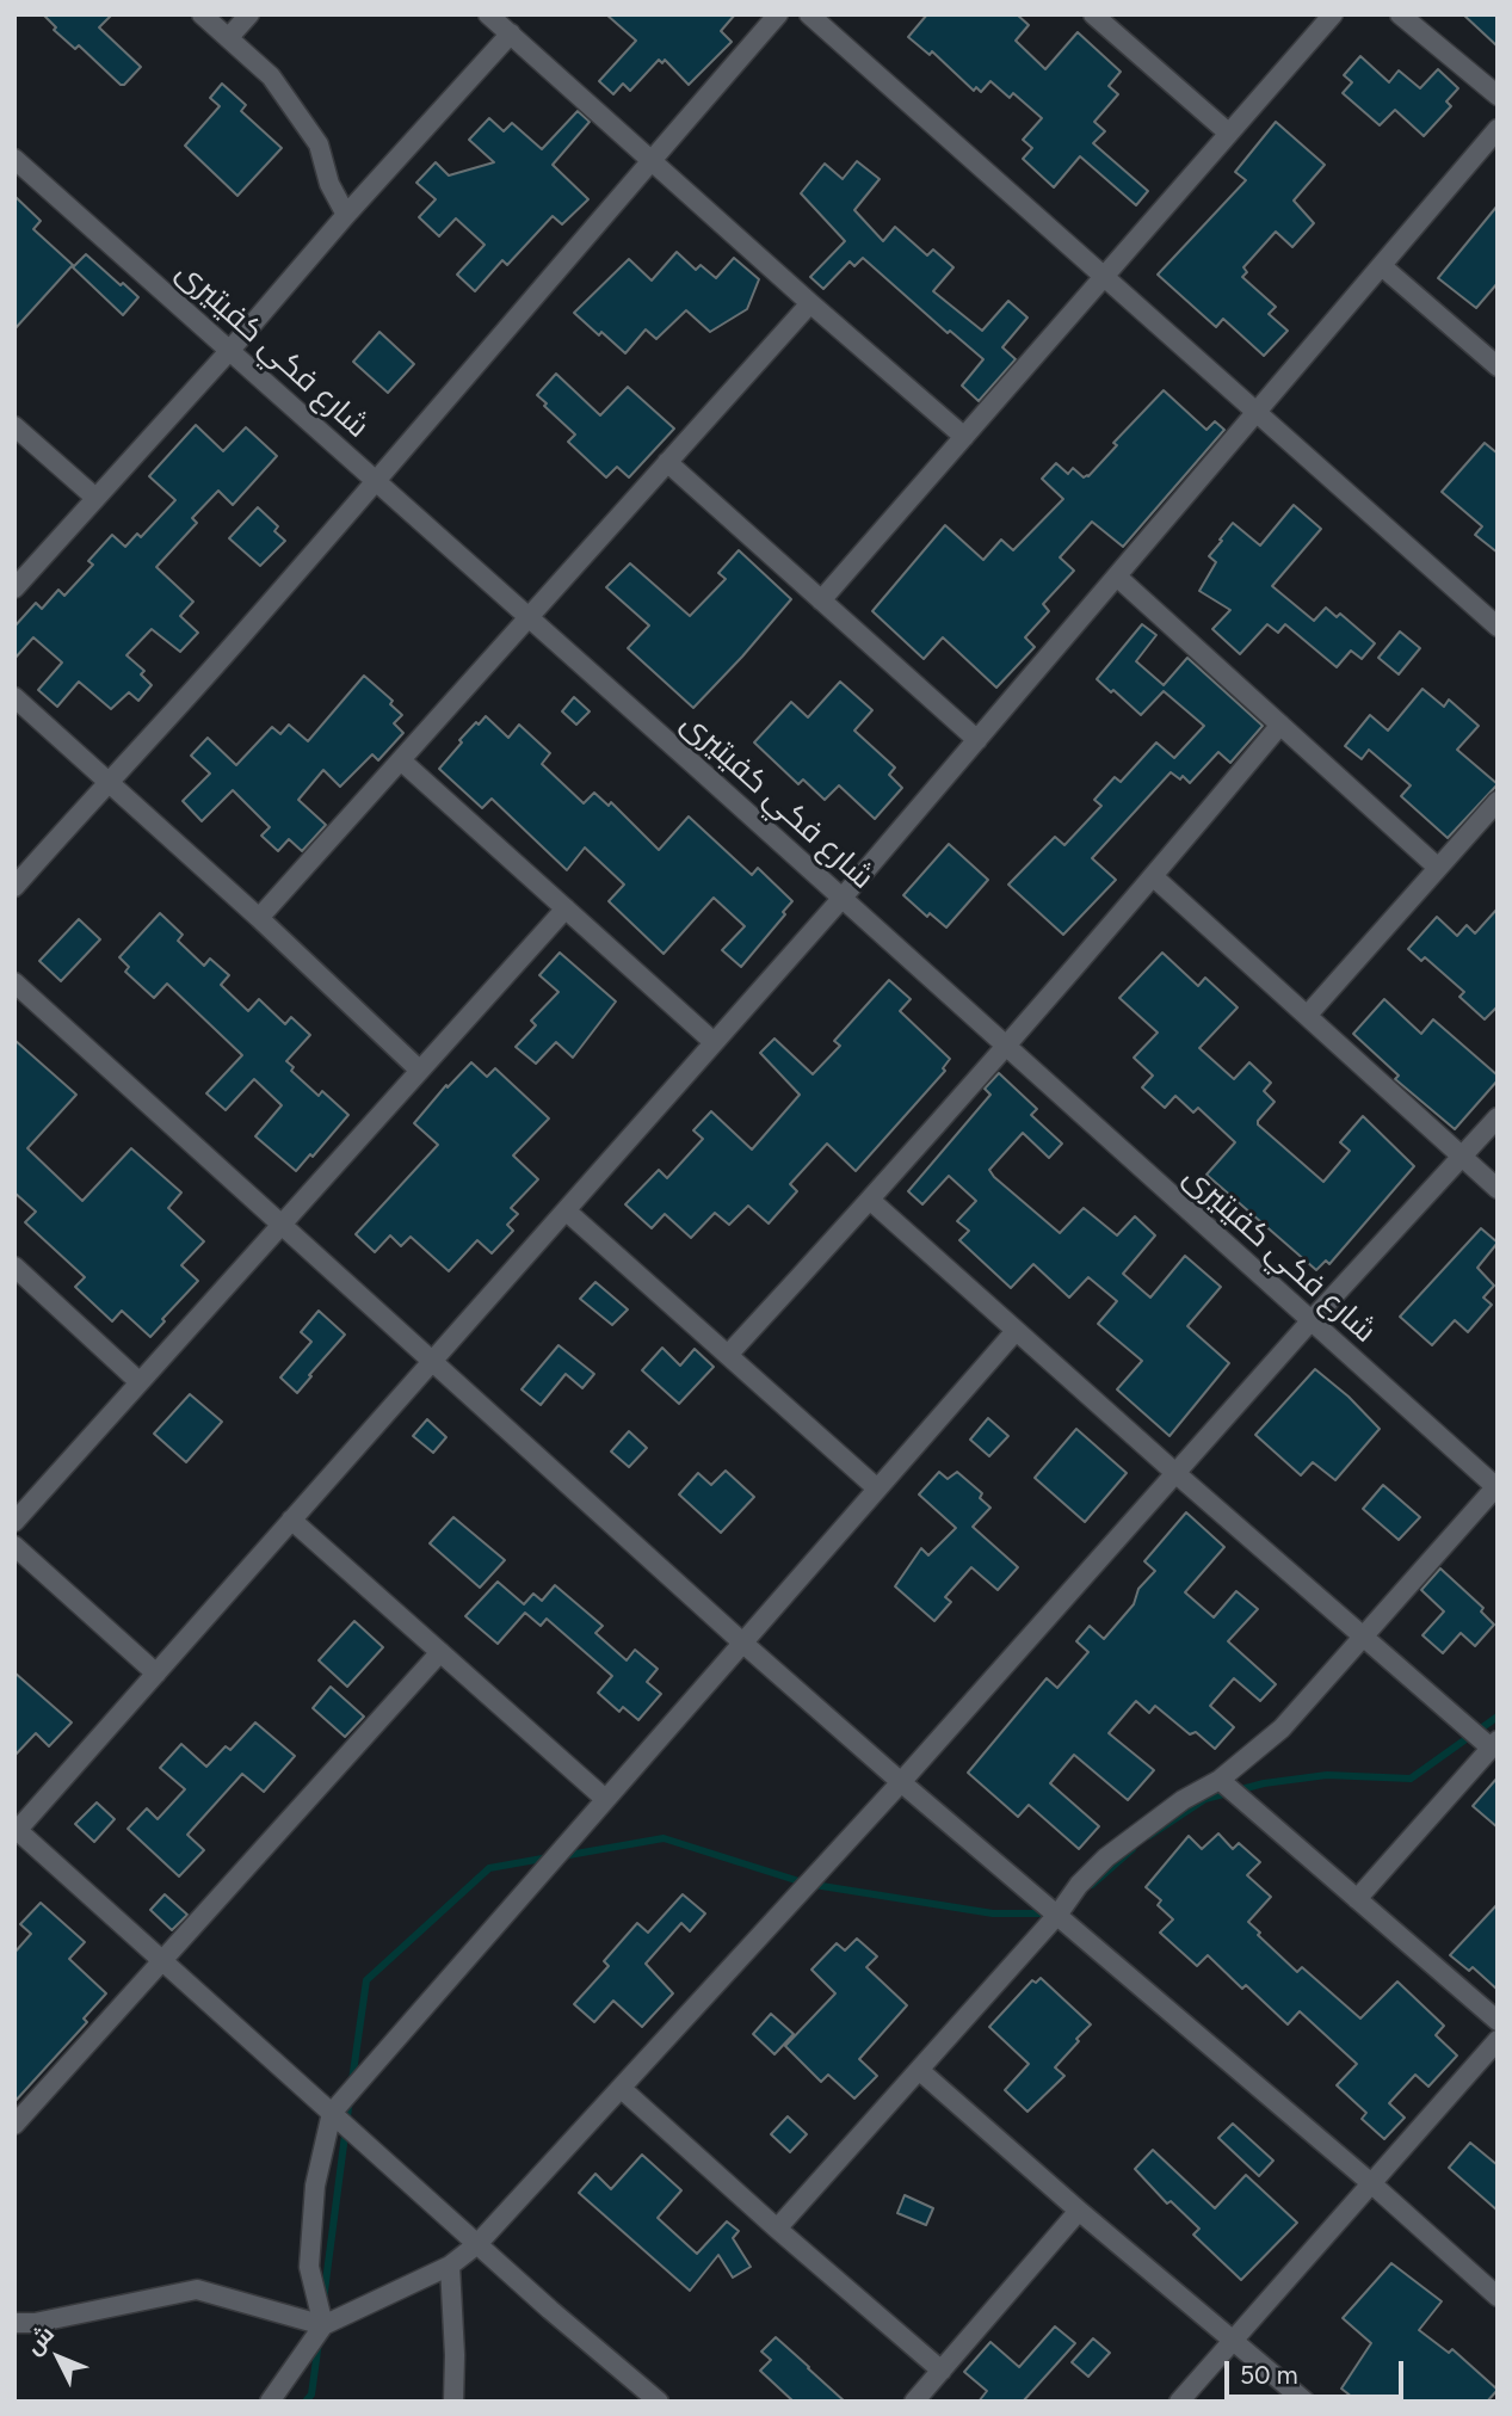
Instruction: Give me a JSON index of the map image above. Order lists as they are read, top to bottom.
{
  "streets": {
    "street": ["شارع فكي كفيتيرى"]
  },
  "scale_bar": "50 m",
  "north": "top left"
}
